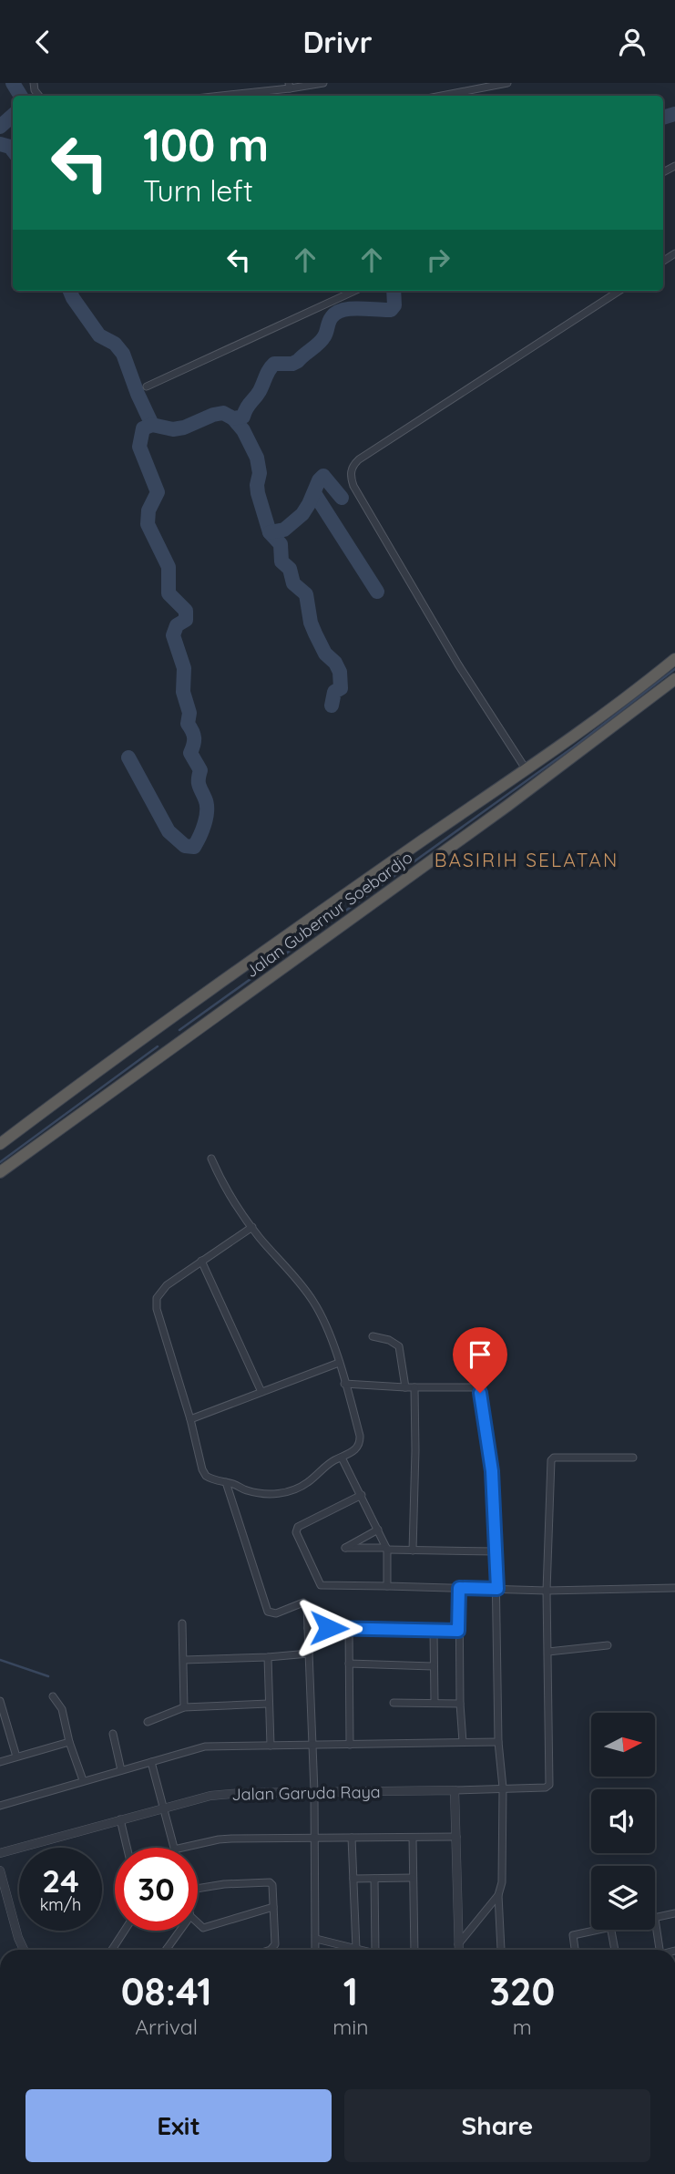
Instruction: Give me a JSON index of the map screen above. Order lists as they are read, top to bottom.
{
  "streets": {
    "highway": ["Jalan Gubernur Soebardjo"],
    "street": ["Jalan Garuda Raya"]
  },
  "districts": ["BASIRIH SELATAN"],
  "north": "right",
  "page": {
    "header": "Drivr",
    "turn": ["100 m", "Turn left"],
    "speed": "24 km/h",
    "limit": "30",
    "eta": [
      "08:41",
      "Arrival",
      "1",
      "min",
      "320",
      "m"
    ],
    "buttons": ["Exit", "Share"]
  }
}
